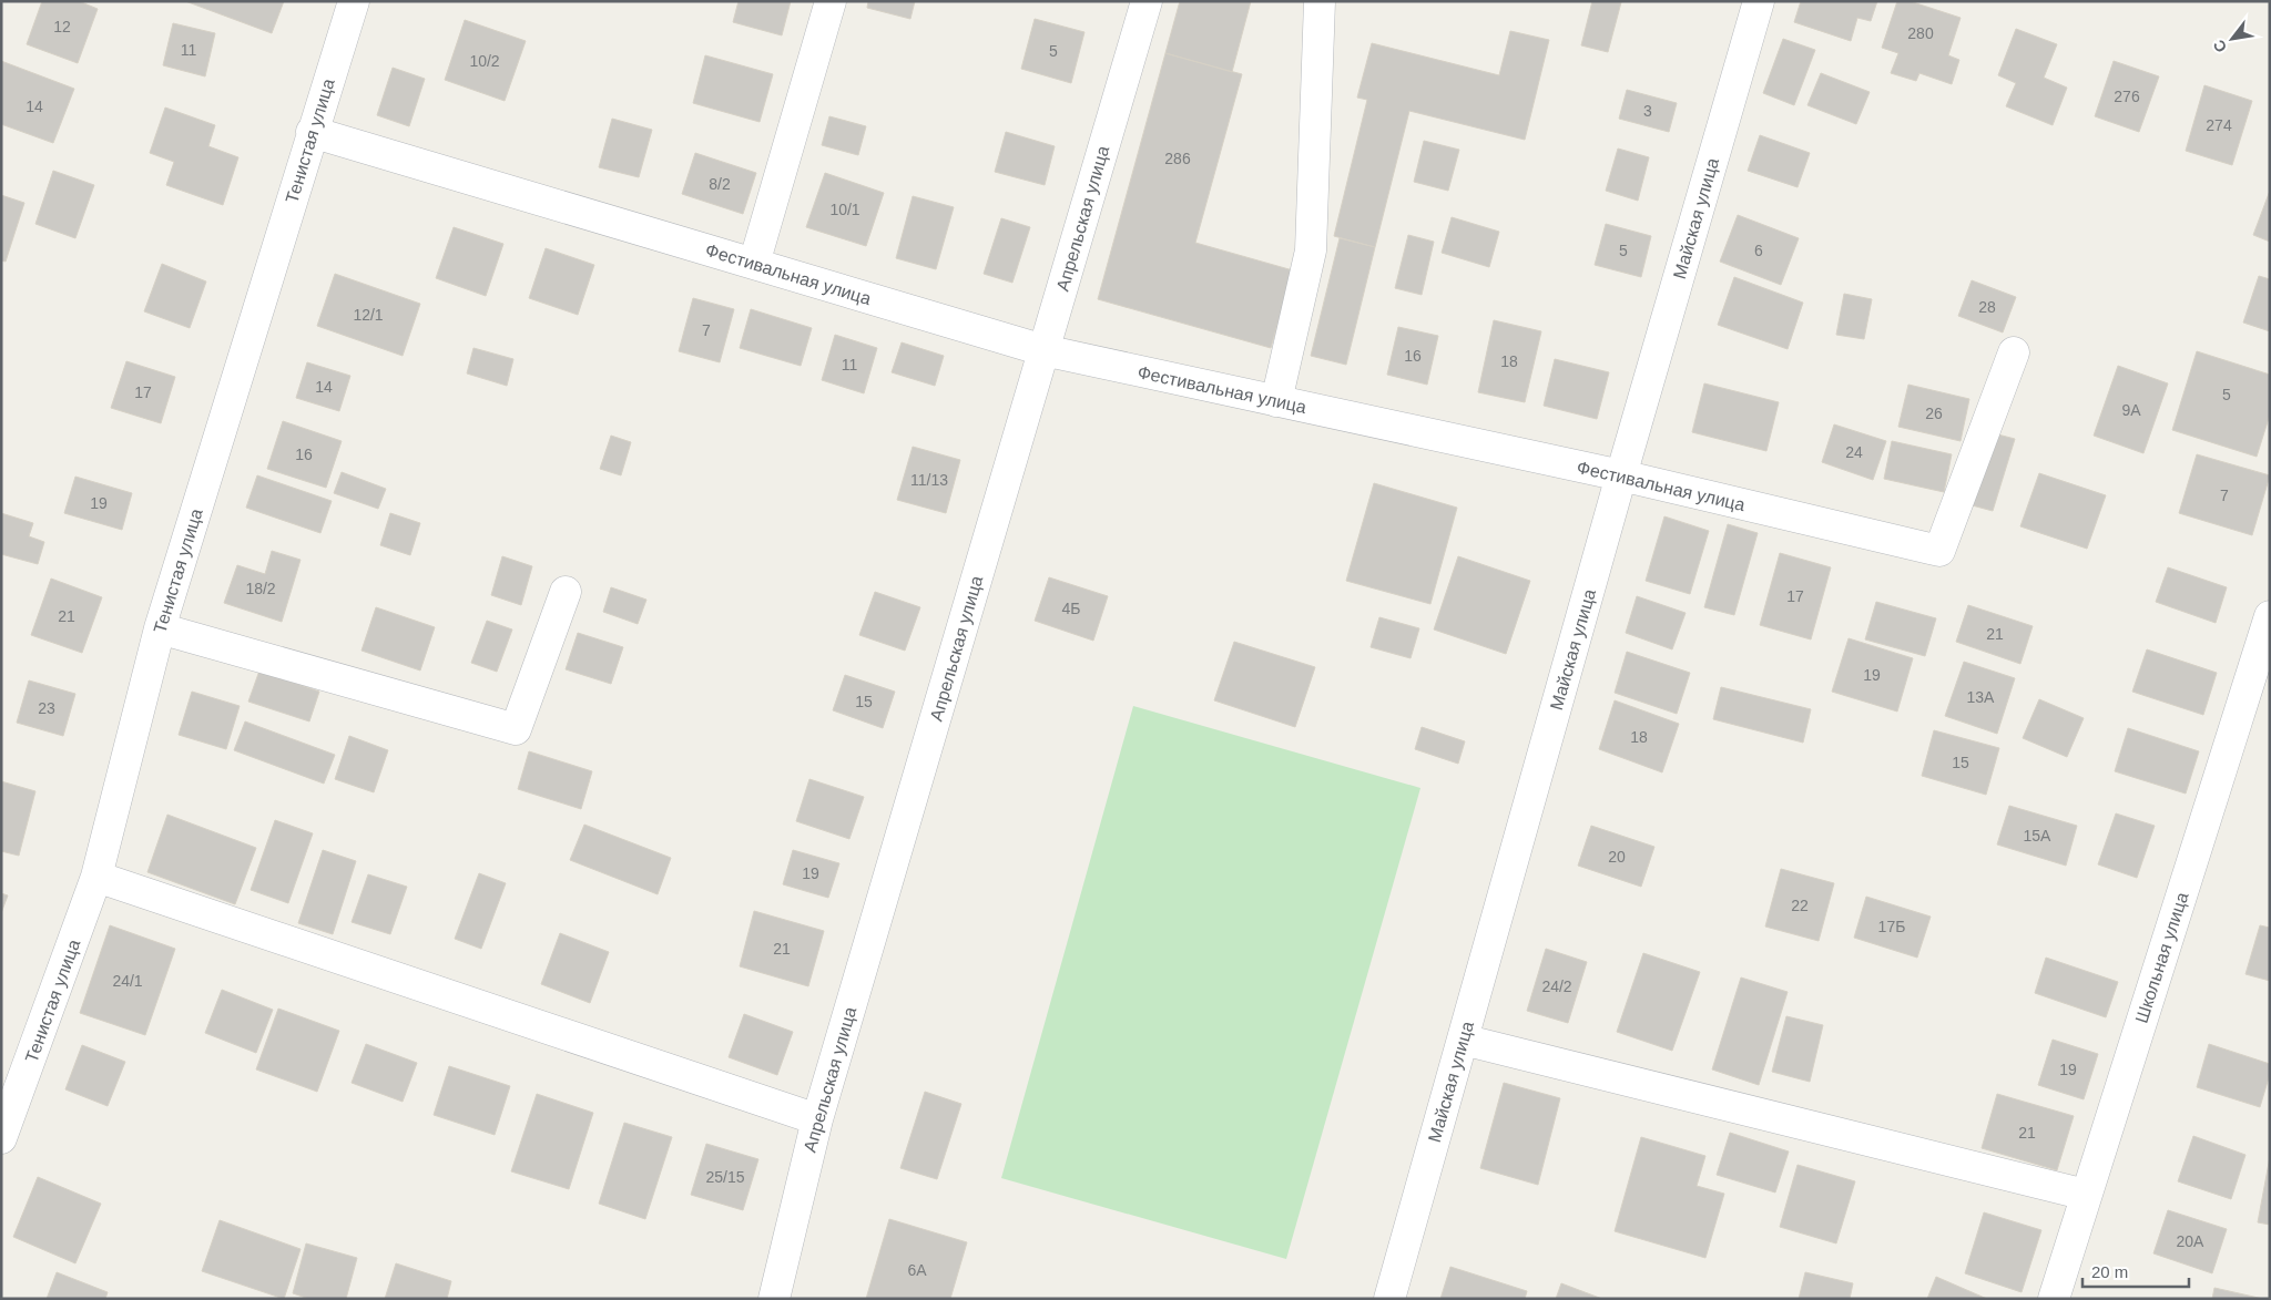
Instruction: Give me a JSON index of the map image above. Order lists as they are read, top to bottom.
{
  "streets": {
    "street": [
      "Тенистая улица",
      "Апрельская улица",
      "Майская улица",
      "Фестивальная улица",
      "Школьная улица"
    ]
  },
  "crossings": [
    ["Тенистая улица", "Фестивальная улица"],
    ["Апрельская улица", "Фестивальная улица"],
    ["Майская улица", "Фестивальная улица"]
  ],
  "house_numbers": [
    "12",
    "280",
    "11",
    "5",
    "10/2",
    "276",
    "14",
    "3",
    "274",
    "286",
    "8/2",
    "10/1",
    "5",
    "6",
    "28",
    "12/1",
    "7",
    "16",
    "18",
    "11",
    "14",
    "17",
    "5",
    "9А",
    "26",
    "24",
    "16",
    "11/13",
    "7",
    "19",
    "18/2",
    "17",
    "4Б",
    "21",
    "21",
    "19",
    "13А",
    "15",
    "23",
    "18",
    "15",
    "15А",
    "20",
    "19",
    "22",
    "17Б",
    "21",
    "24/1",
    "24/2",
    "19",
    "21",
    "25/15",
    "20А",
    "6А"
  ],
  "scale_bar": "20 m",
  "north": "bottom left"
}
